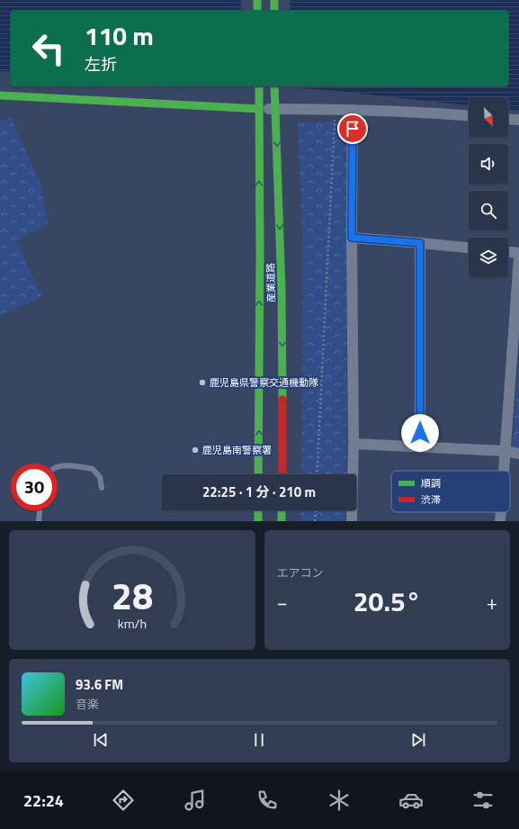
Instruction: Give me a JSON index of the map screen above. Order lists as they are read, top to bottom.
{
  "streets": {
    "main road": ["産業道路"]
  },
  "places": ["鹿児島県警察交通機動隊", "鹿児島南警察署"],
  "legend": ["順調", "渋滞"],
  "north": "bottom right",
  "page": {
    "turn": ["110 m", "左折"],
    "limit": "30",
    "trip": "22:25 · 1 分 · 210 m",
    "tile": "エアコン",
    "heat": ["−", "20.5°", "+"],
    "song": ["93.6 FM", "音楽"],
    "tabs": "22:24",
    "gauge": ["28", "km/h"]
  }
}
